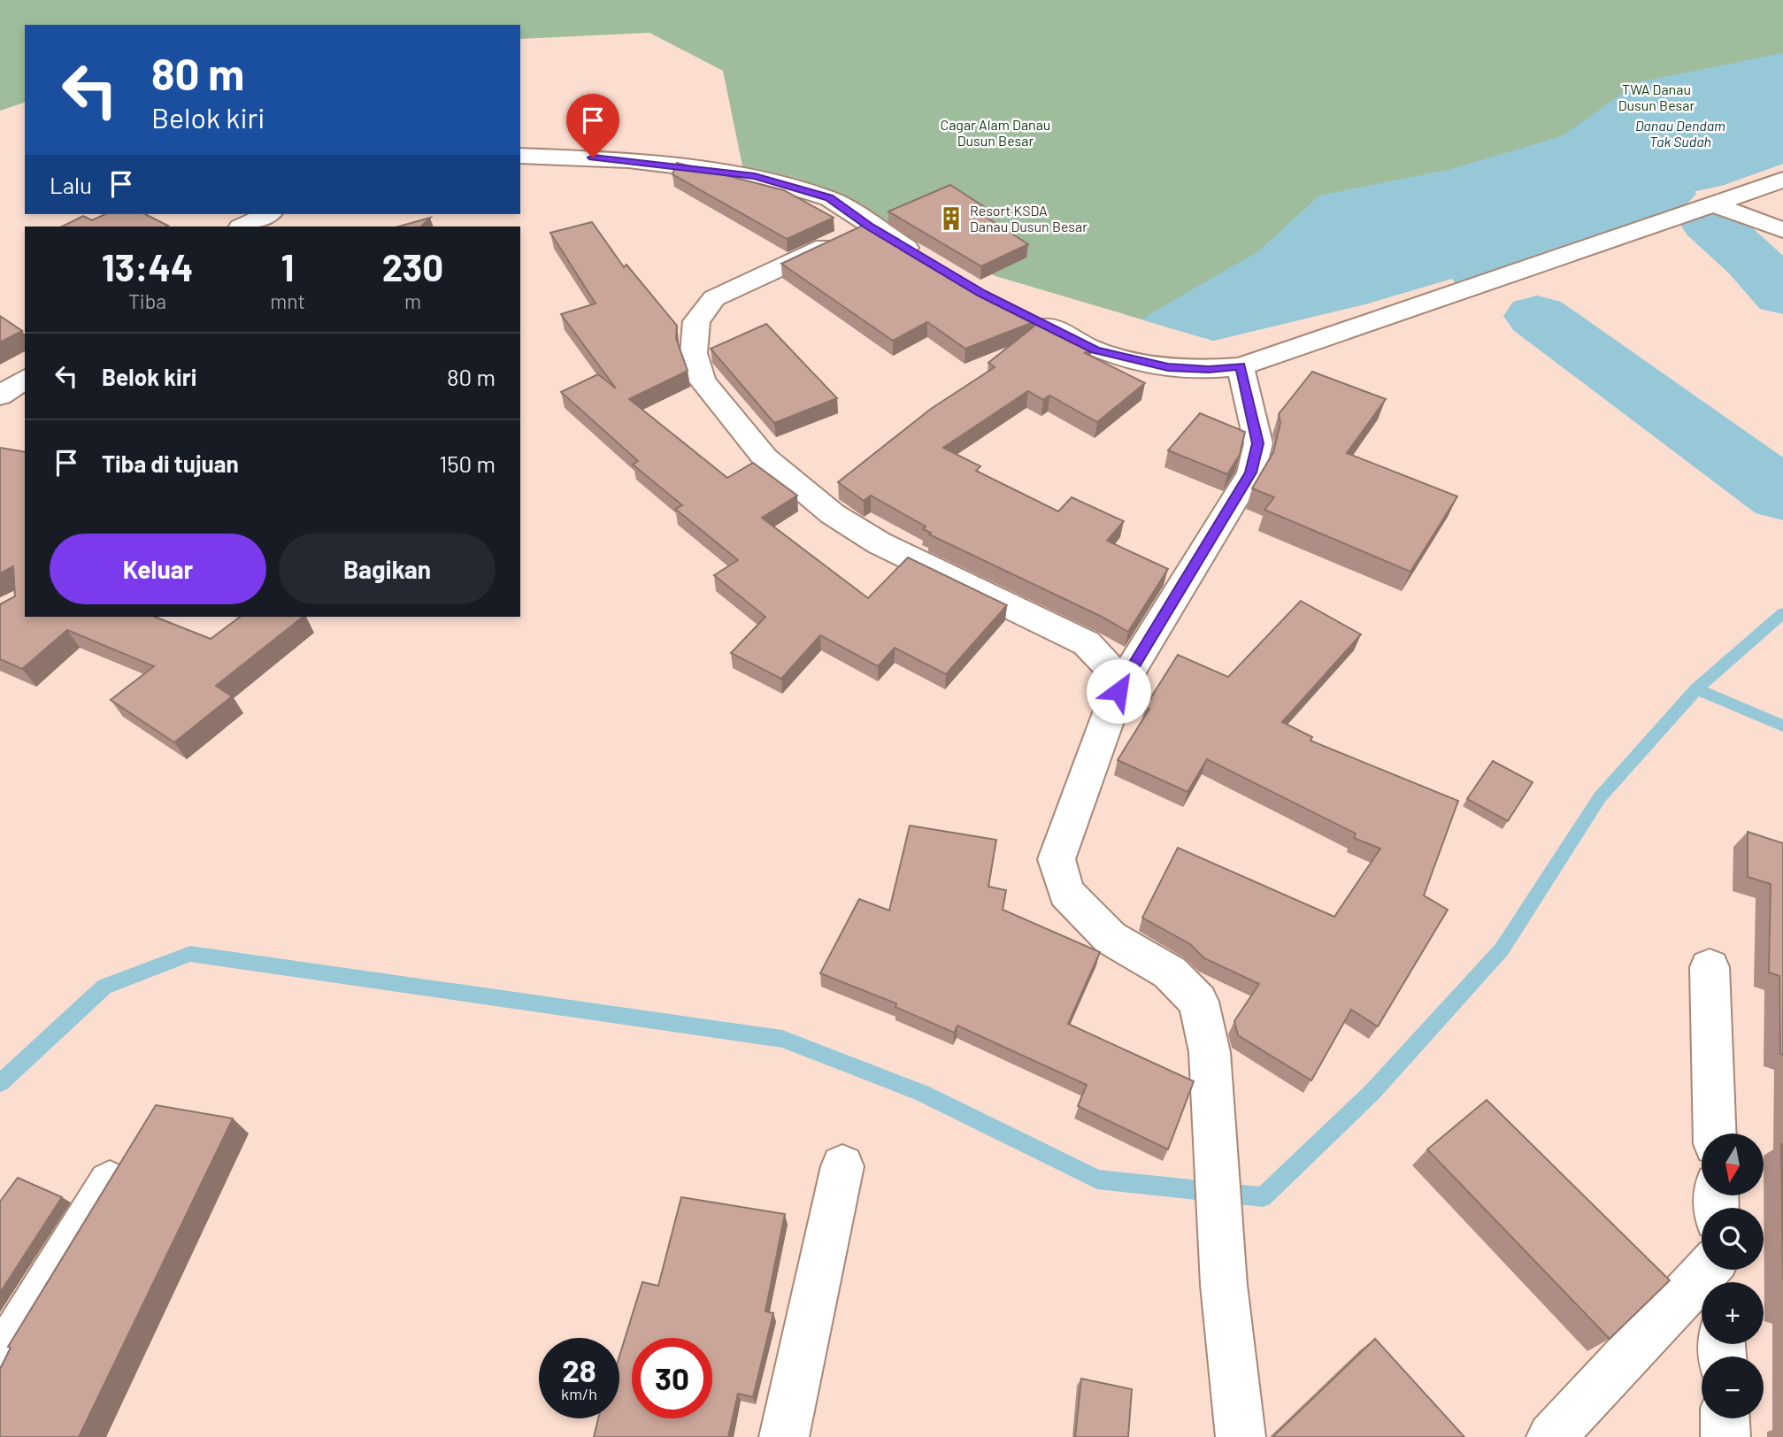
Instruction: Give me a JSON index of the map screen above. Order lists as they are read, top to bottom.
{
  "water": ["Danau Dendam Tak Sudah"],
  "parks": ["TWA Danau Dusun Besar", "Cagar Alam Danau Dusun Besar"],
  "places": {
    "building": ["Resort KSDA Danau Dusun Besar"]
  },
  "north": "bottom",
  "page": {
    "turn": ["80 m", "Belok kiri"],
    "then": "Lalu",
    "eta": [
      "13:44",
      "Tiba",
      "1",
      "mnt",
      "230",
      "m"
    ],
    "list": [
      {
        "name": "Belok kiri",
        "value": "80 m"
      },
      {
        "name": "Tiba di tujuan",
        "value": "150 m"
      }
    ],
    "buttons": ["Keluar", "Bagikan"],
    "map_buttons": ["+", "−"],
    "speed": "28 km/h",
    "limit": "30"
  }
}
